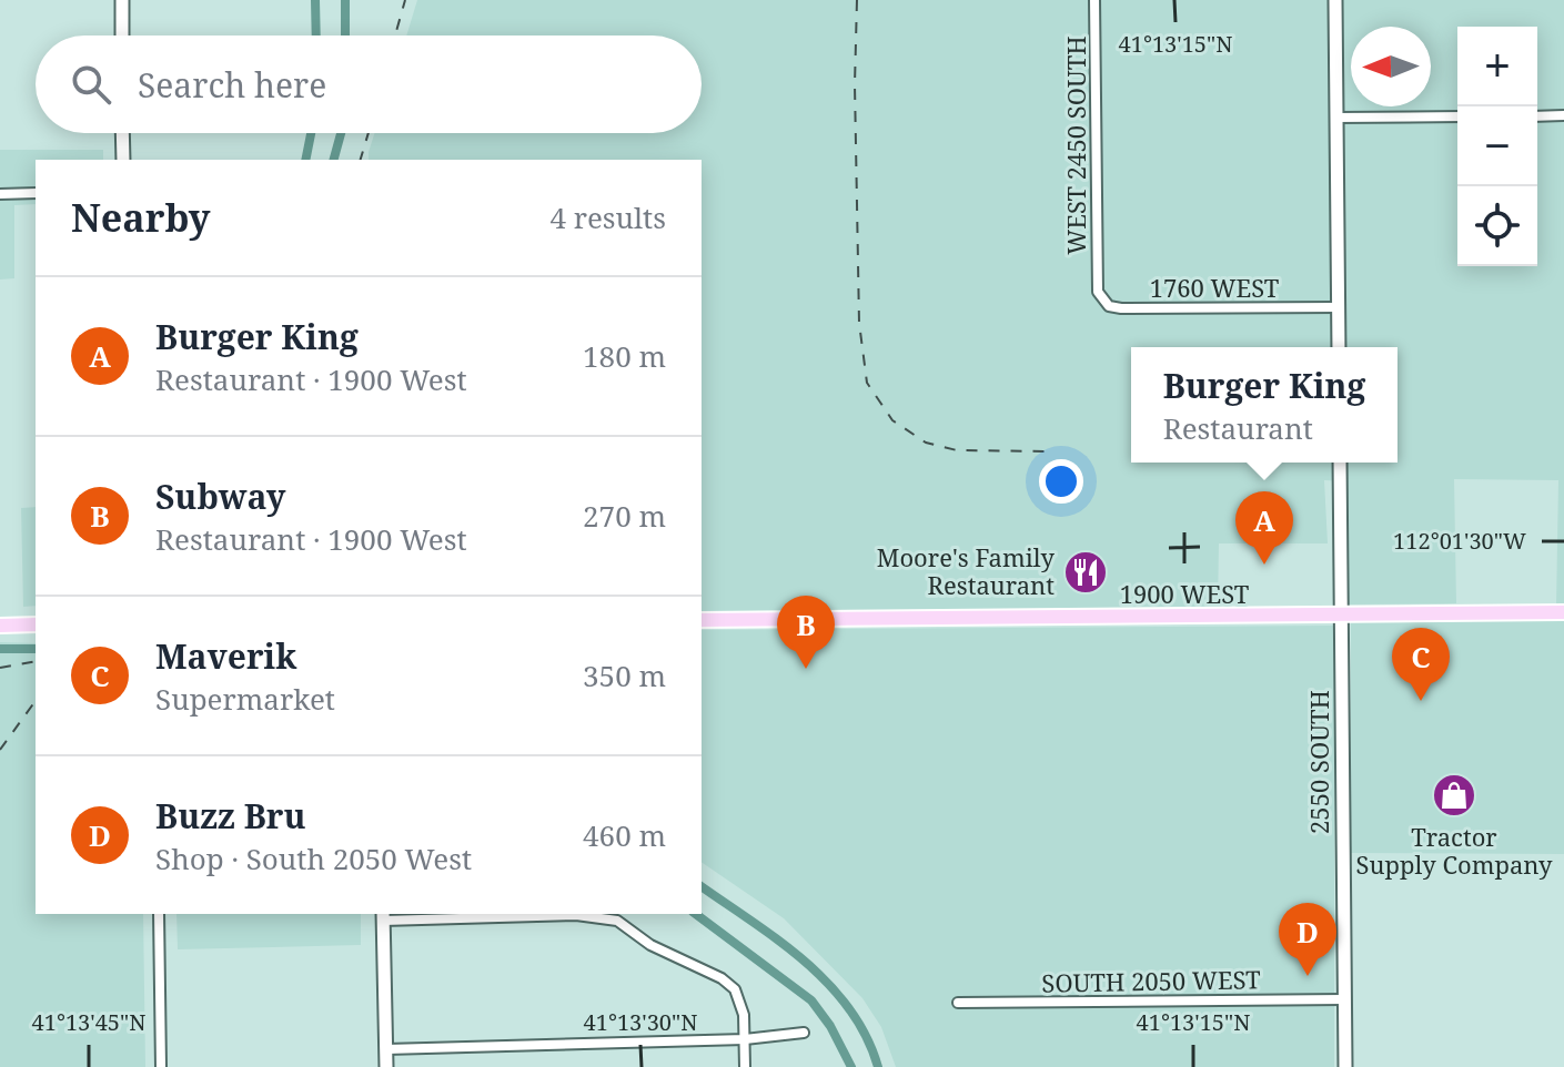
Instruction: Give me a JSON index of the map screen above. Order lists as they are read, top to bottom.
{
  "streets": {
    "main road": ["1900 WEST", "2550 SOUTH"],
    "street": ["WEST 2450 SOUTH", "1760 WEST", "SOUTH 2050 WEST"]
  },
  "crossings": [
    ["WEST 2450 SOUTH", "1760 WEST"],
    ["1900 WEST", "2550 SOUTH"],
    ["2550 SOUTH", "SOUTH 2050 WEST"]
  ],
  "places": {
    "restaurant": ["Moore's Family Restaurant"],
    "shop": ["Tractor Supply Company"]
  },
  "north": "left",
  "page": {
    "map_buttons": ["+", "−"],
    "search": "Search here",
    "heading": ["Nearby", "4 results"],
    "list": [
      {
        "mark": "A",
        "name": "Burger King",
        "note": "Restaurant · 1900 West",
        "value": "180 m"
      },
      {
        "mark": "B",
        "name": "Subway",
        "note": "Restaurant · 1900 West",
        "value": "270 m"
      },
      {
        "mark": "C",
        "name": "Maverik",
        "note": "Supermarket",
        "value": "350 m"
      },
      {
        "mark": "D",
        "name": "Buzz Bru",
        "note": "Shop · South 2050 West",
        "value": "460 m"
      }
    ],
    "popup": ["Burger King", "Restaurant"],
    "pins": [
      "A",
      "B",
      "C",
      "D"
    ]
  },
  "coordinates": [
    "41°13'15\"N",
    "112°01'30\"W",
    "41°13'45\"N",
    "41°13'30\"N"
  ]
}
